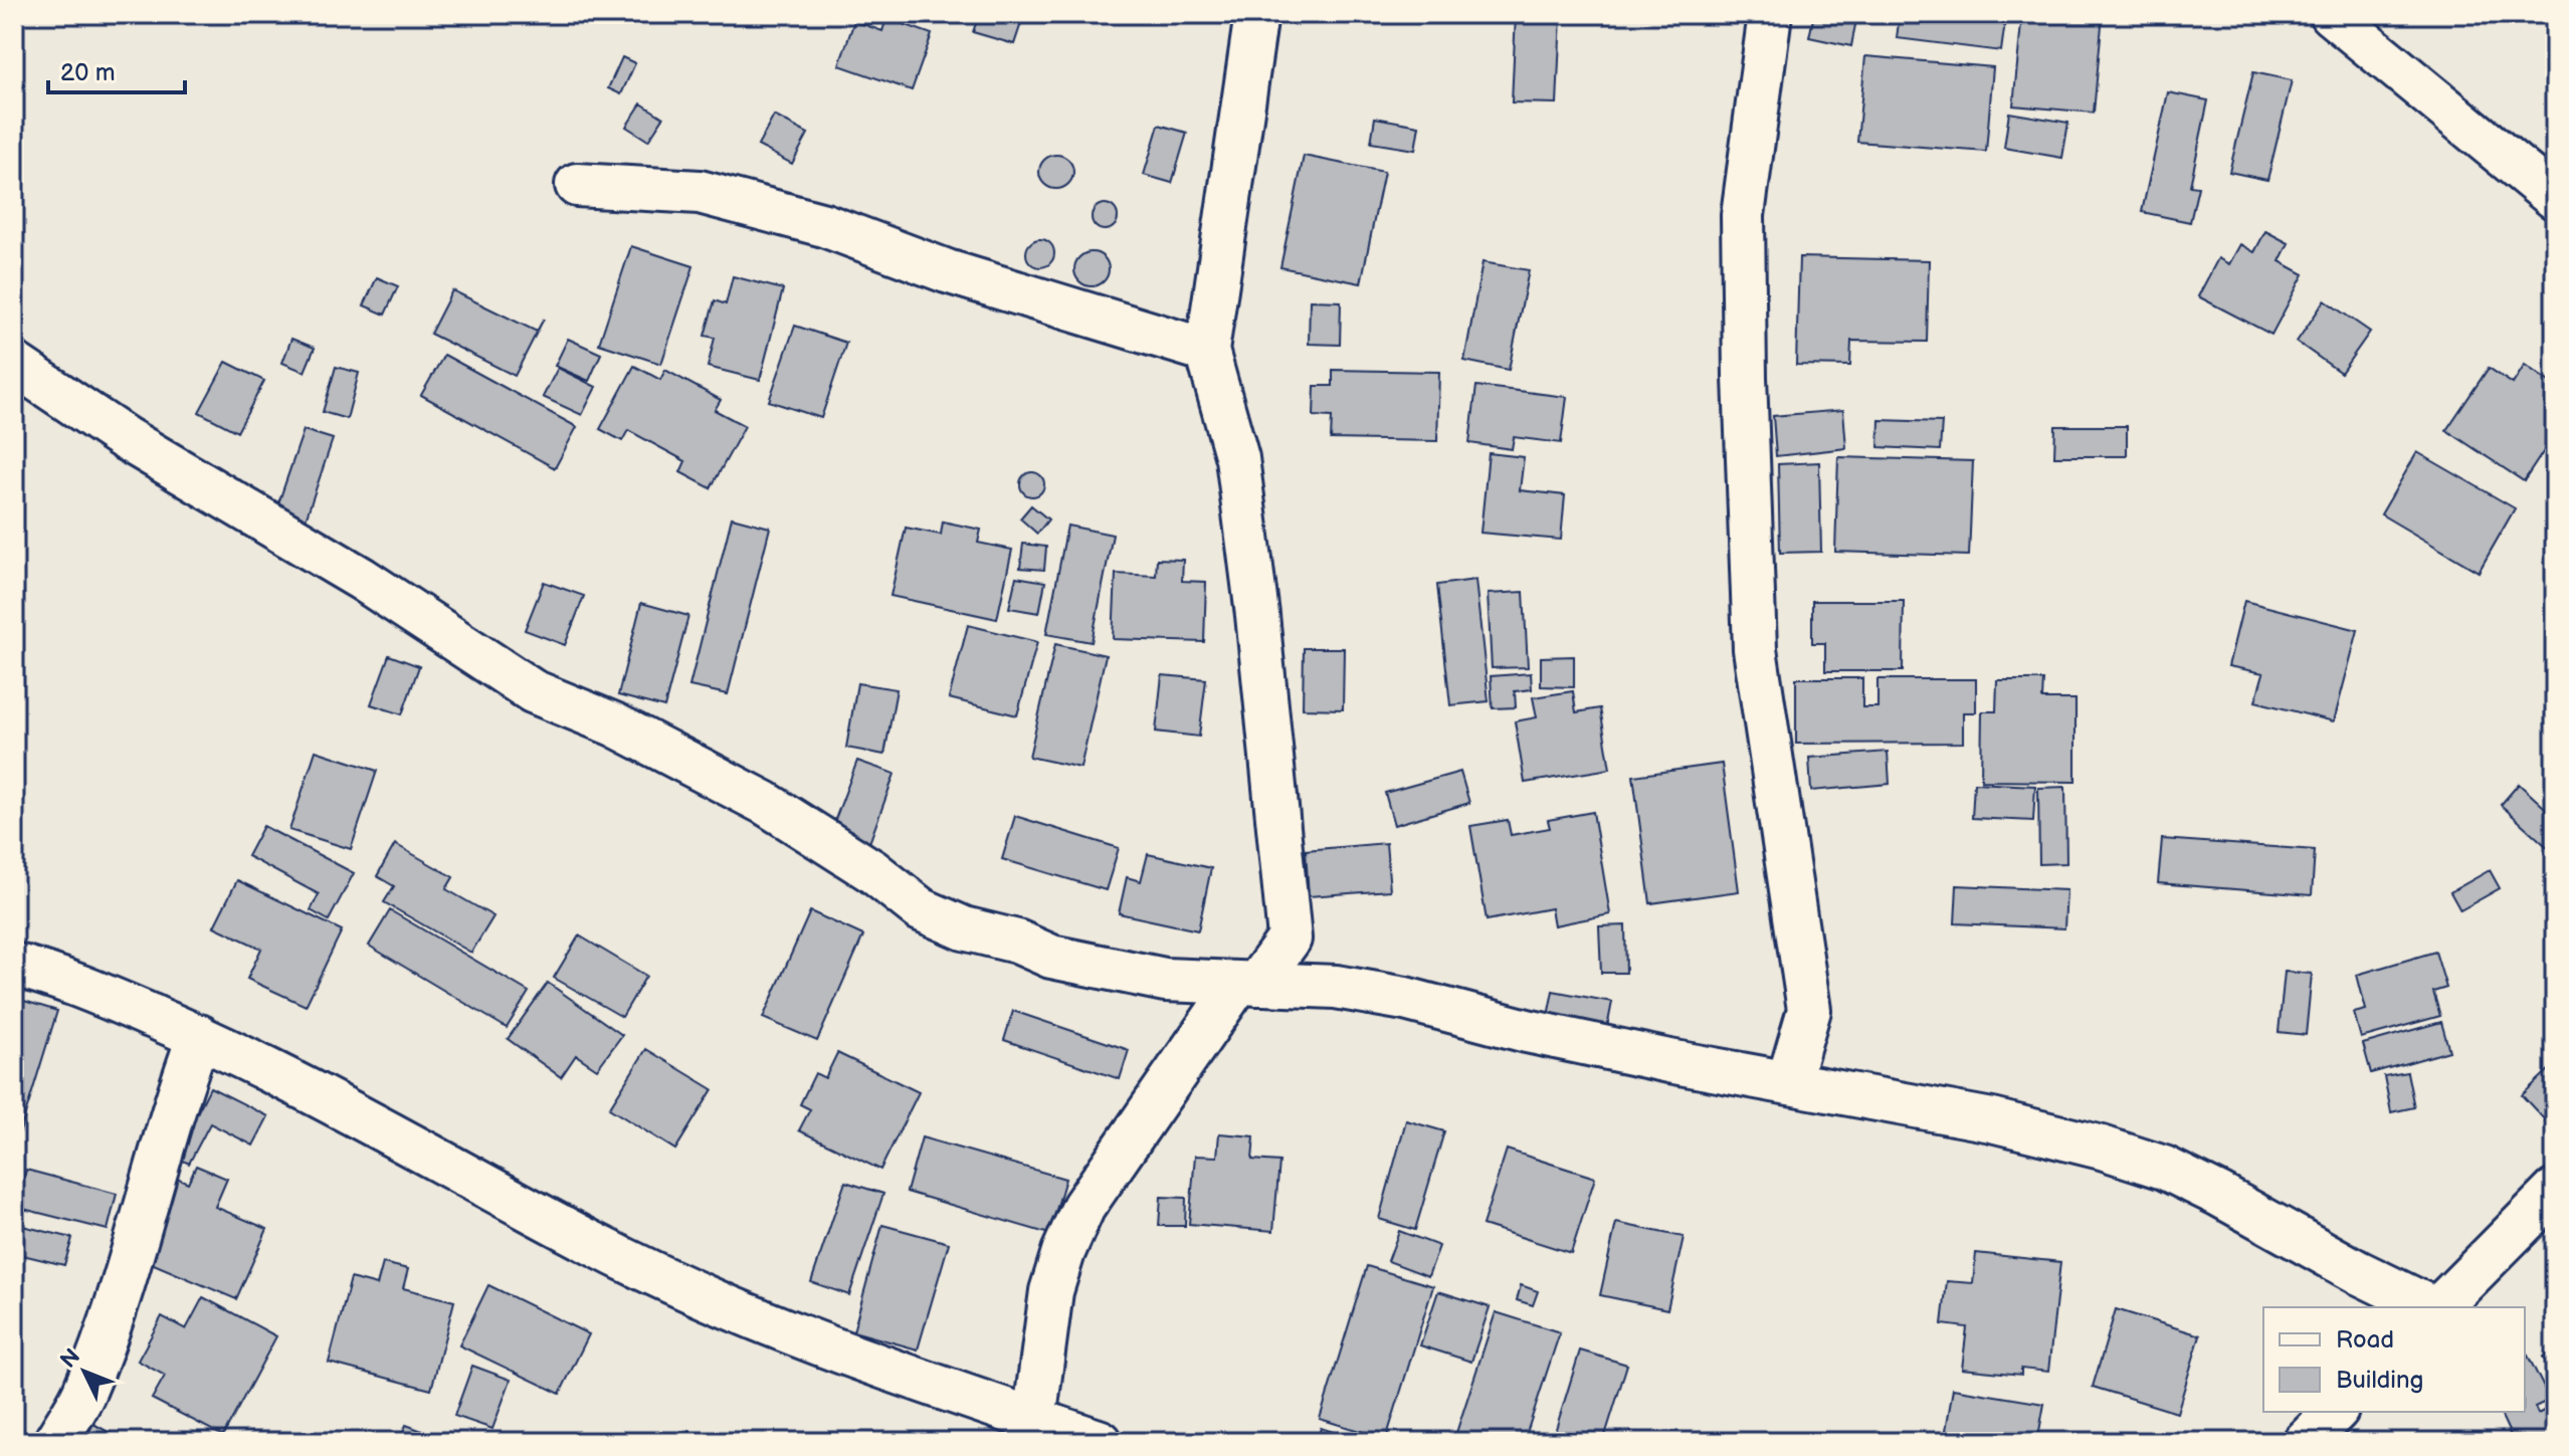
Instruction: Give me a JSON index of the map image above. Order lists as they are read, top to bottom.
{
  "legend": ["Road", "Building"],
  "scale_bar": "20 m",
  "north": "top left"
}
